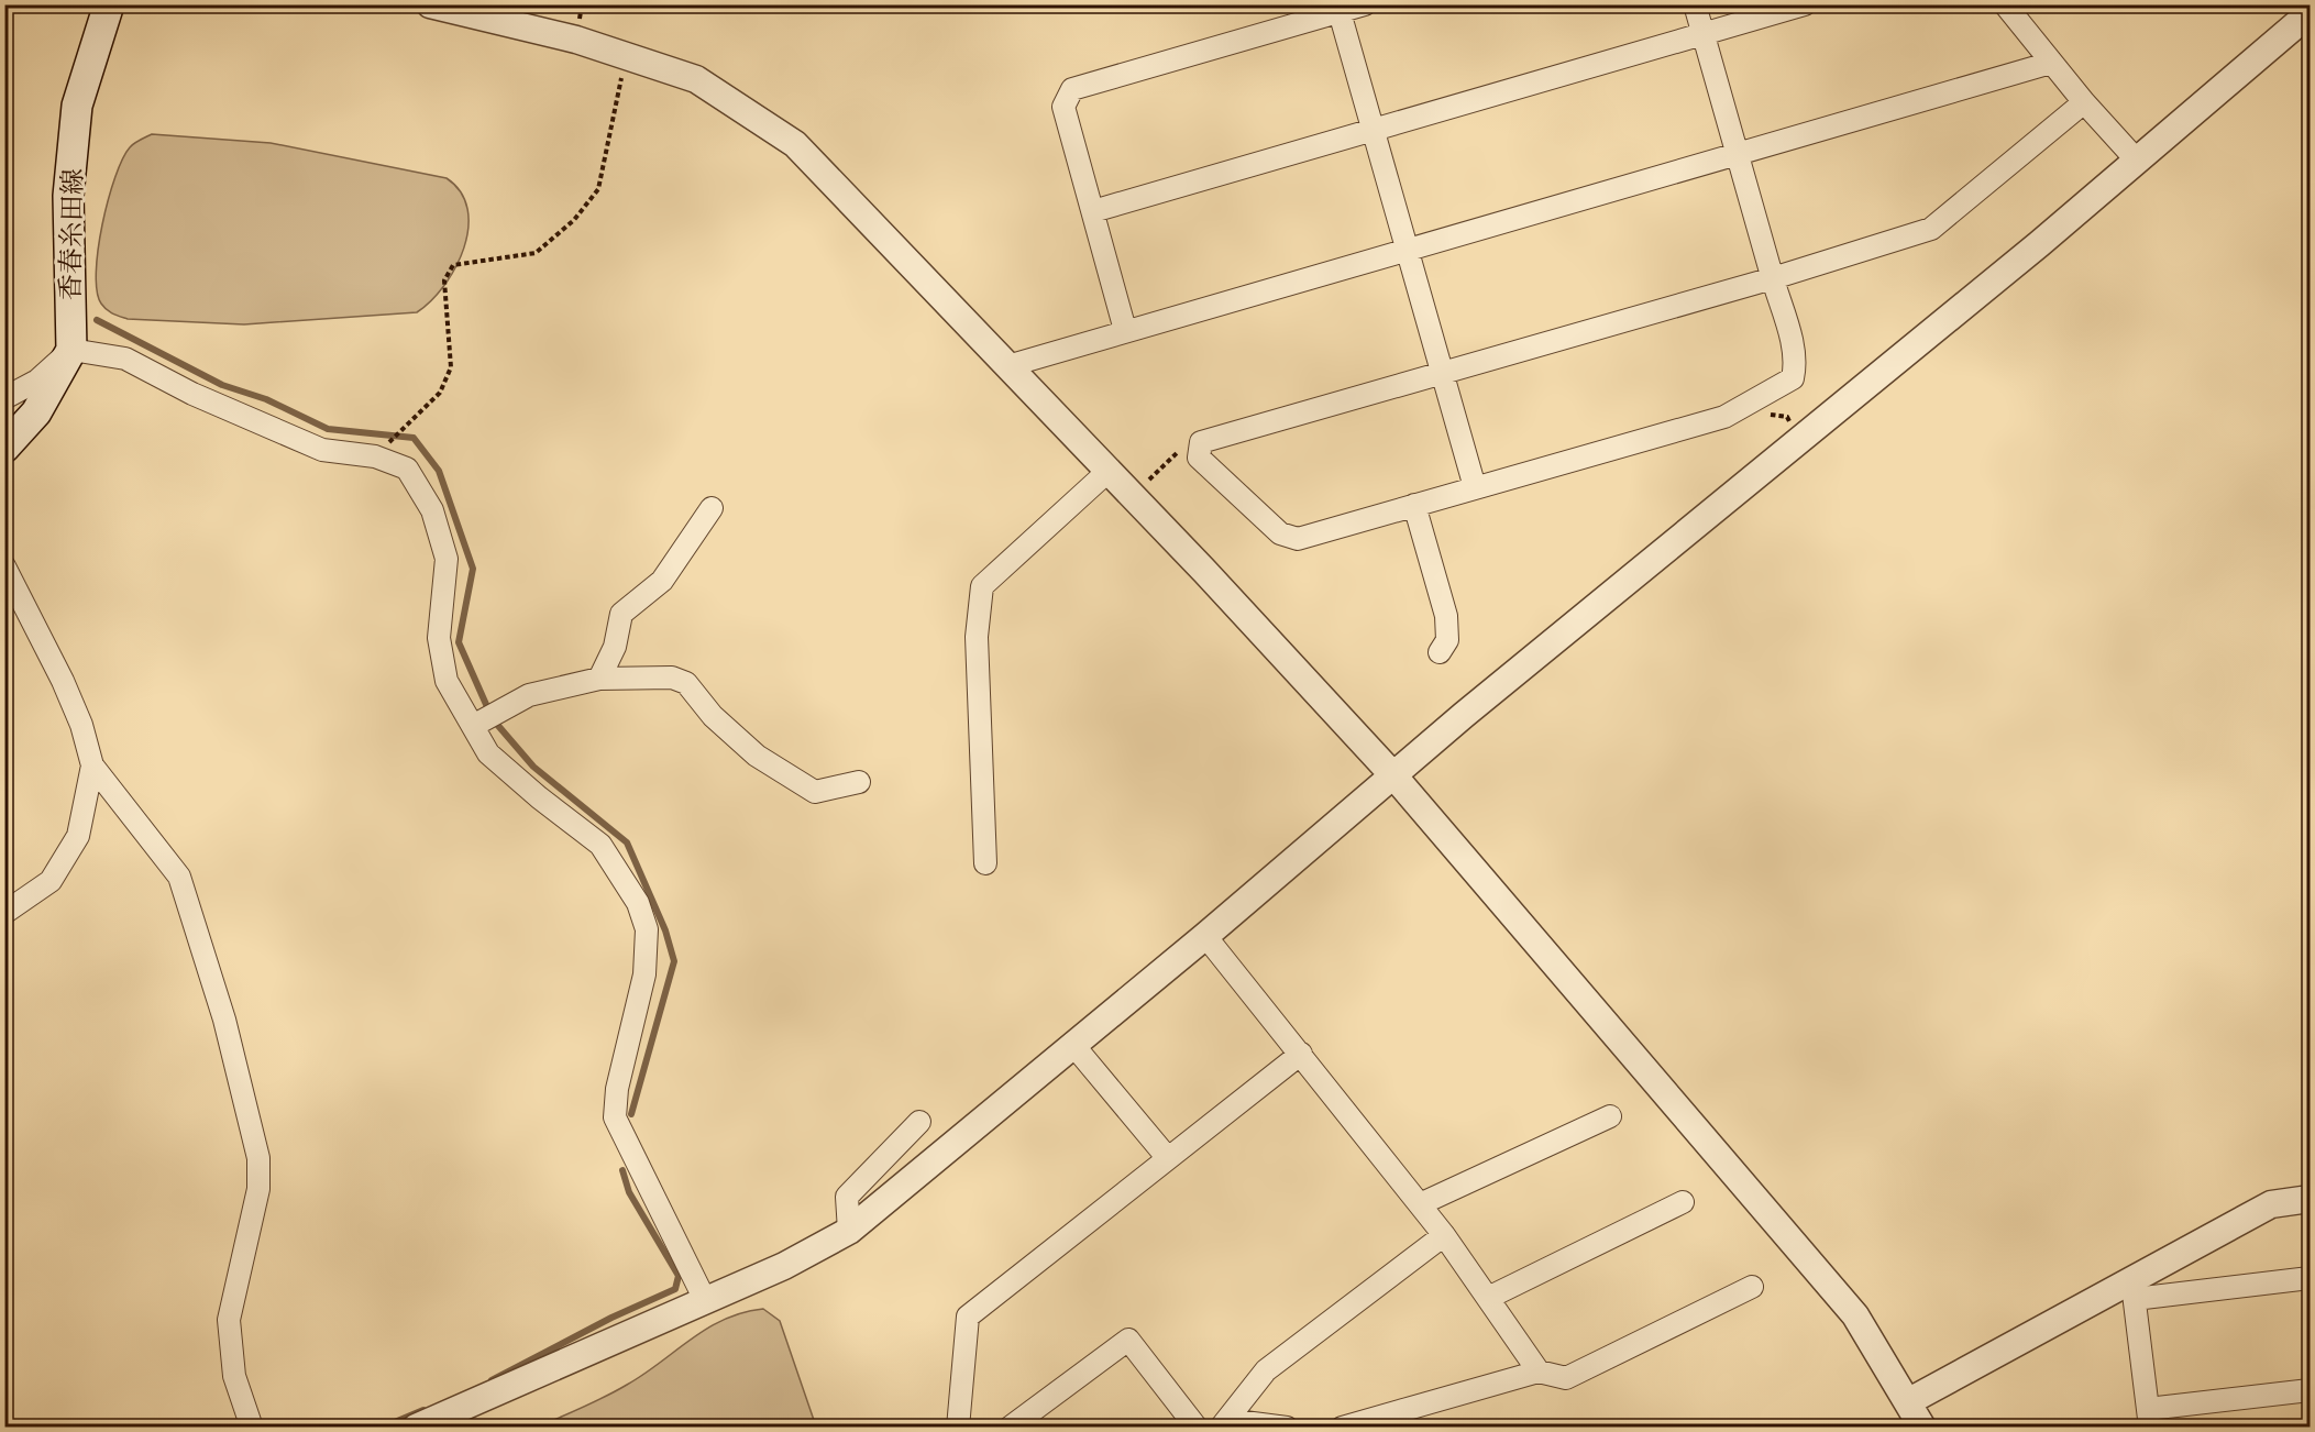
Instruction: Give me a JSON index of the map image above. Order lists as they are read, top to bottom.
{
  "streets": {
    "main road": ["香春糸田線"]
  }
}
